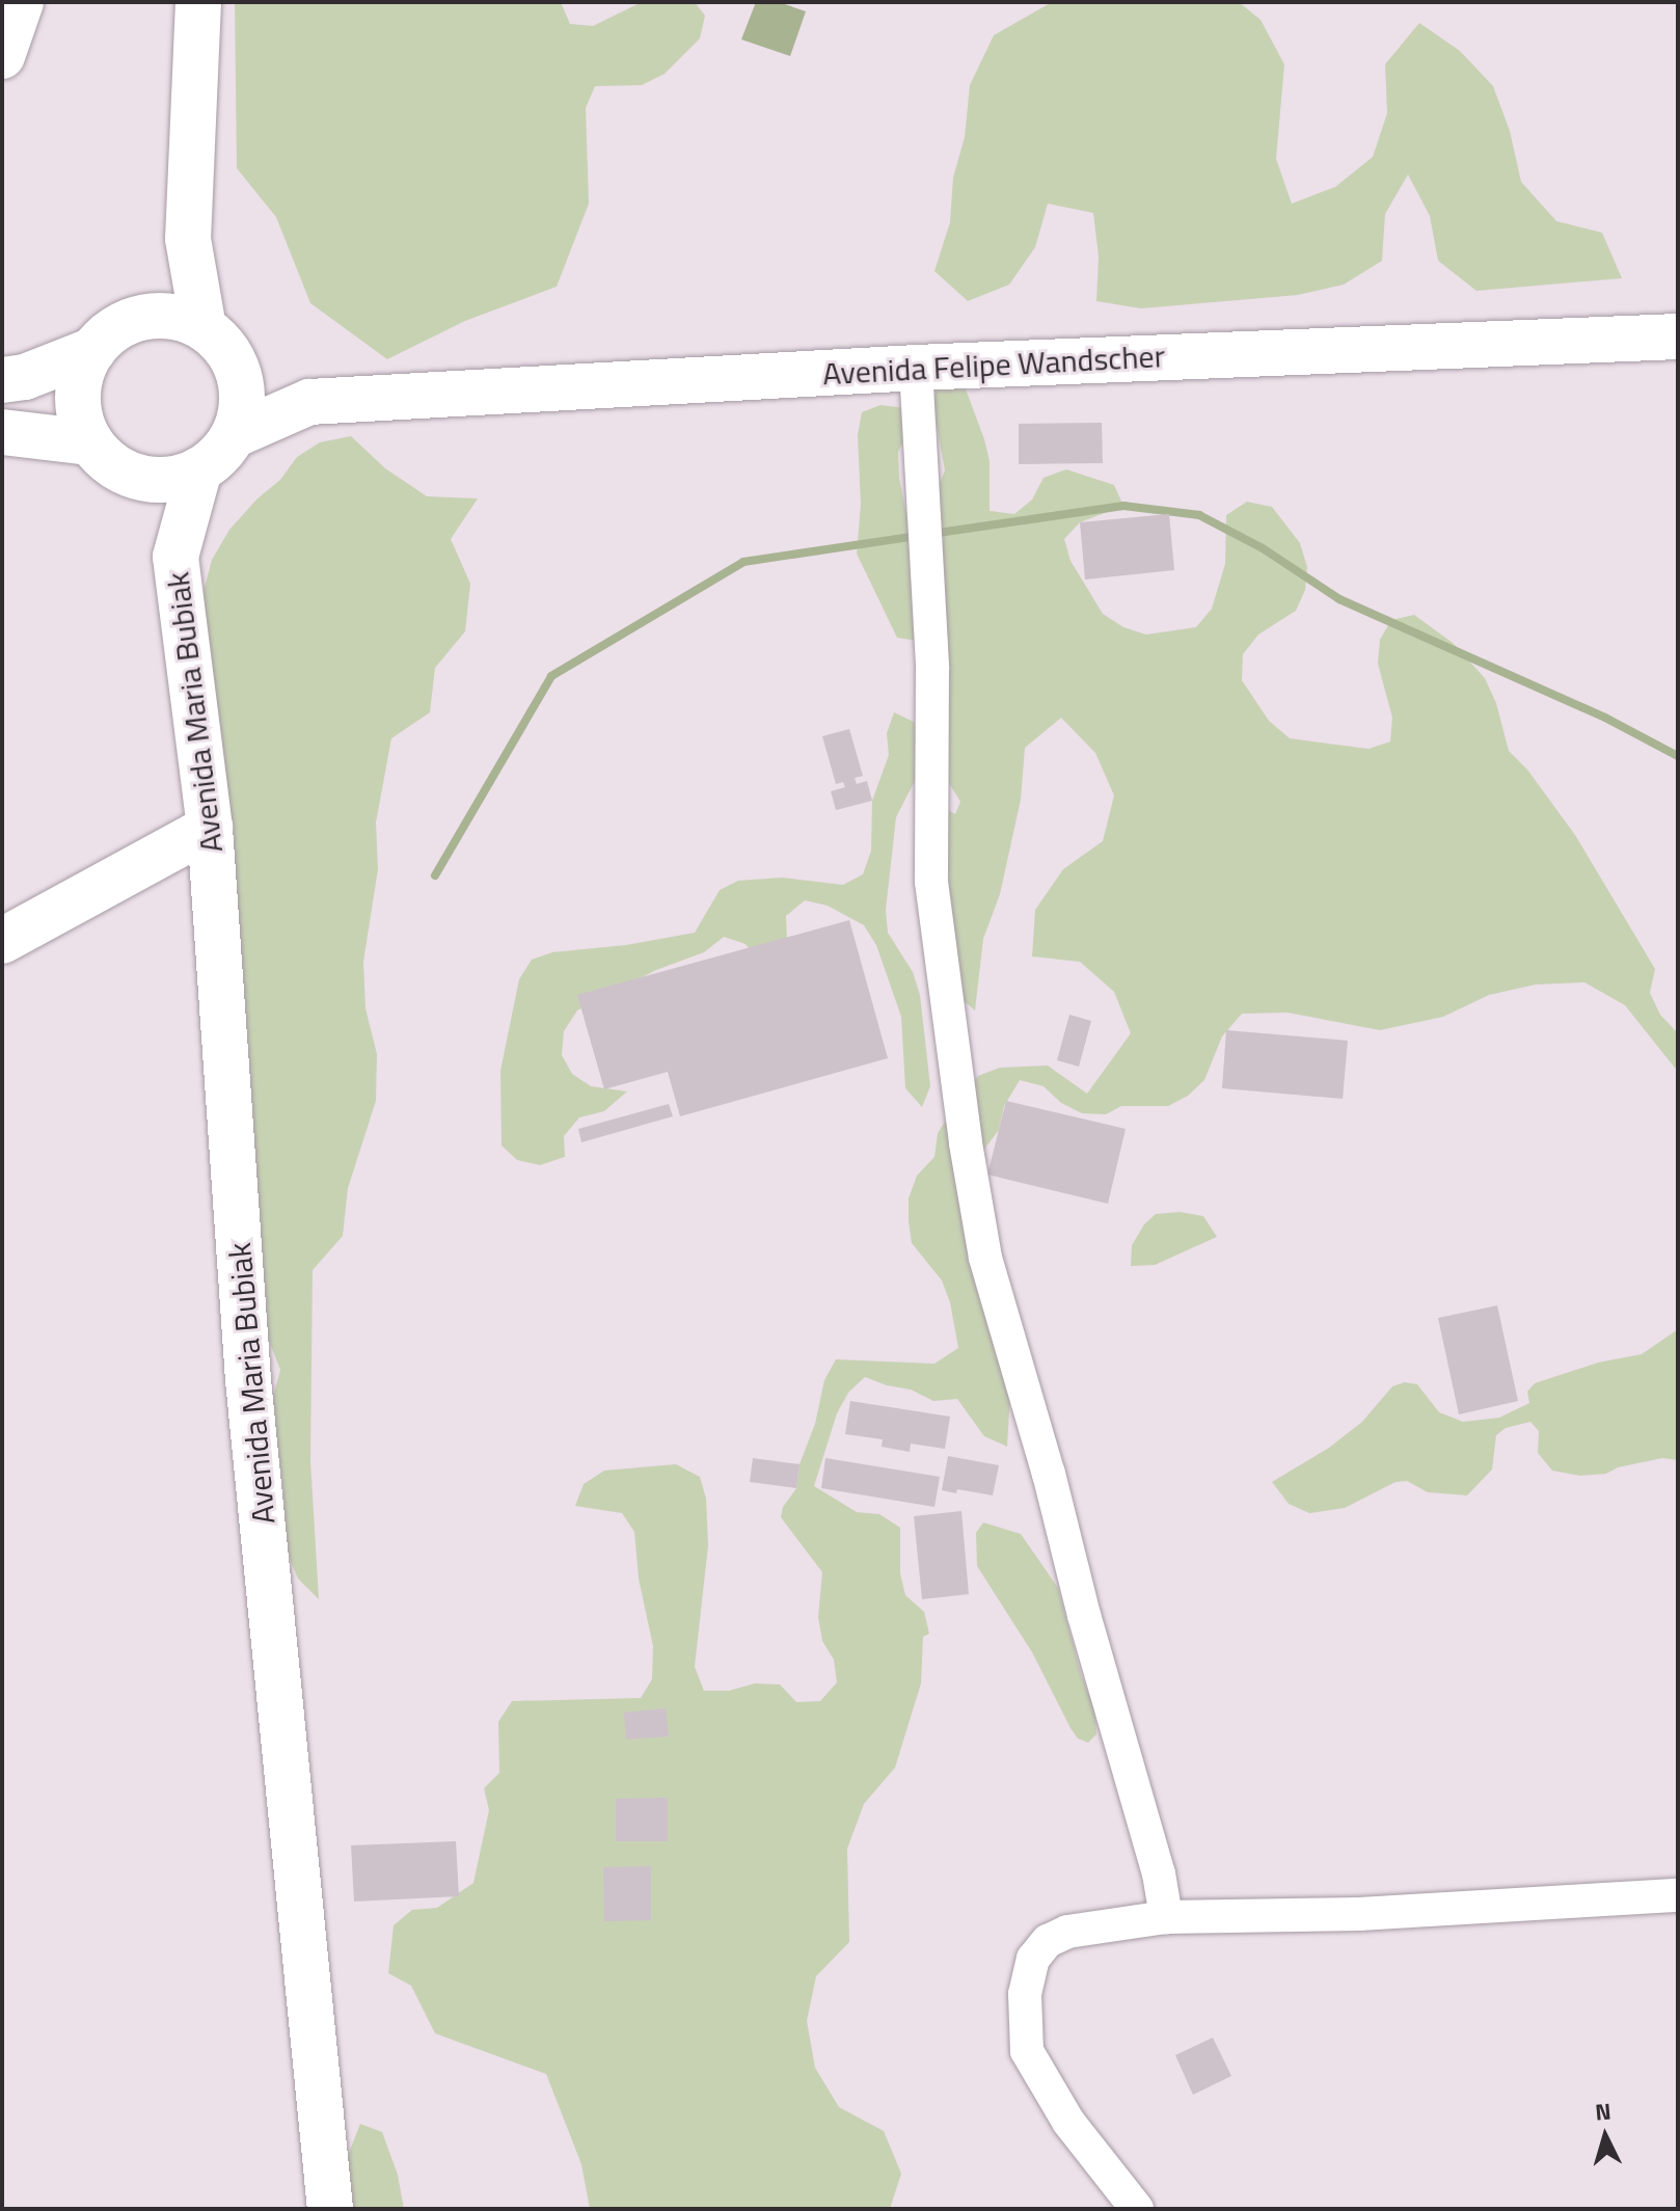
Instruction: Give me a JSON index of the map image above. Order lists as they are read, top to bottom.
{
  "streets": {
    "main road": ["Avenida Felipe Wandscher", "Avenida Maria Bubiak"]
  },
  "crossings": [
    ["Avenida Felipe Wandscher", "Avenida Maria Bubiak"]
  ],
  "north": "top"
}
